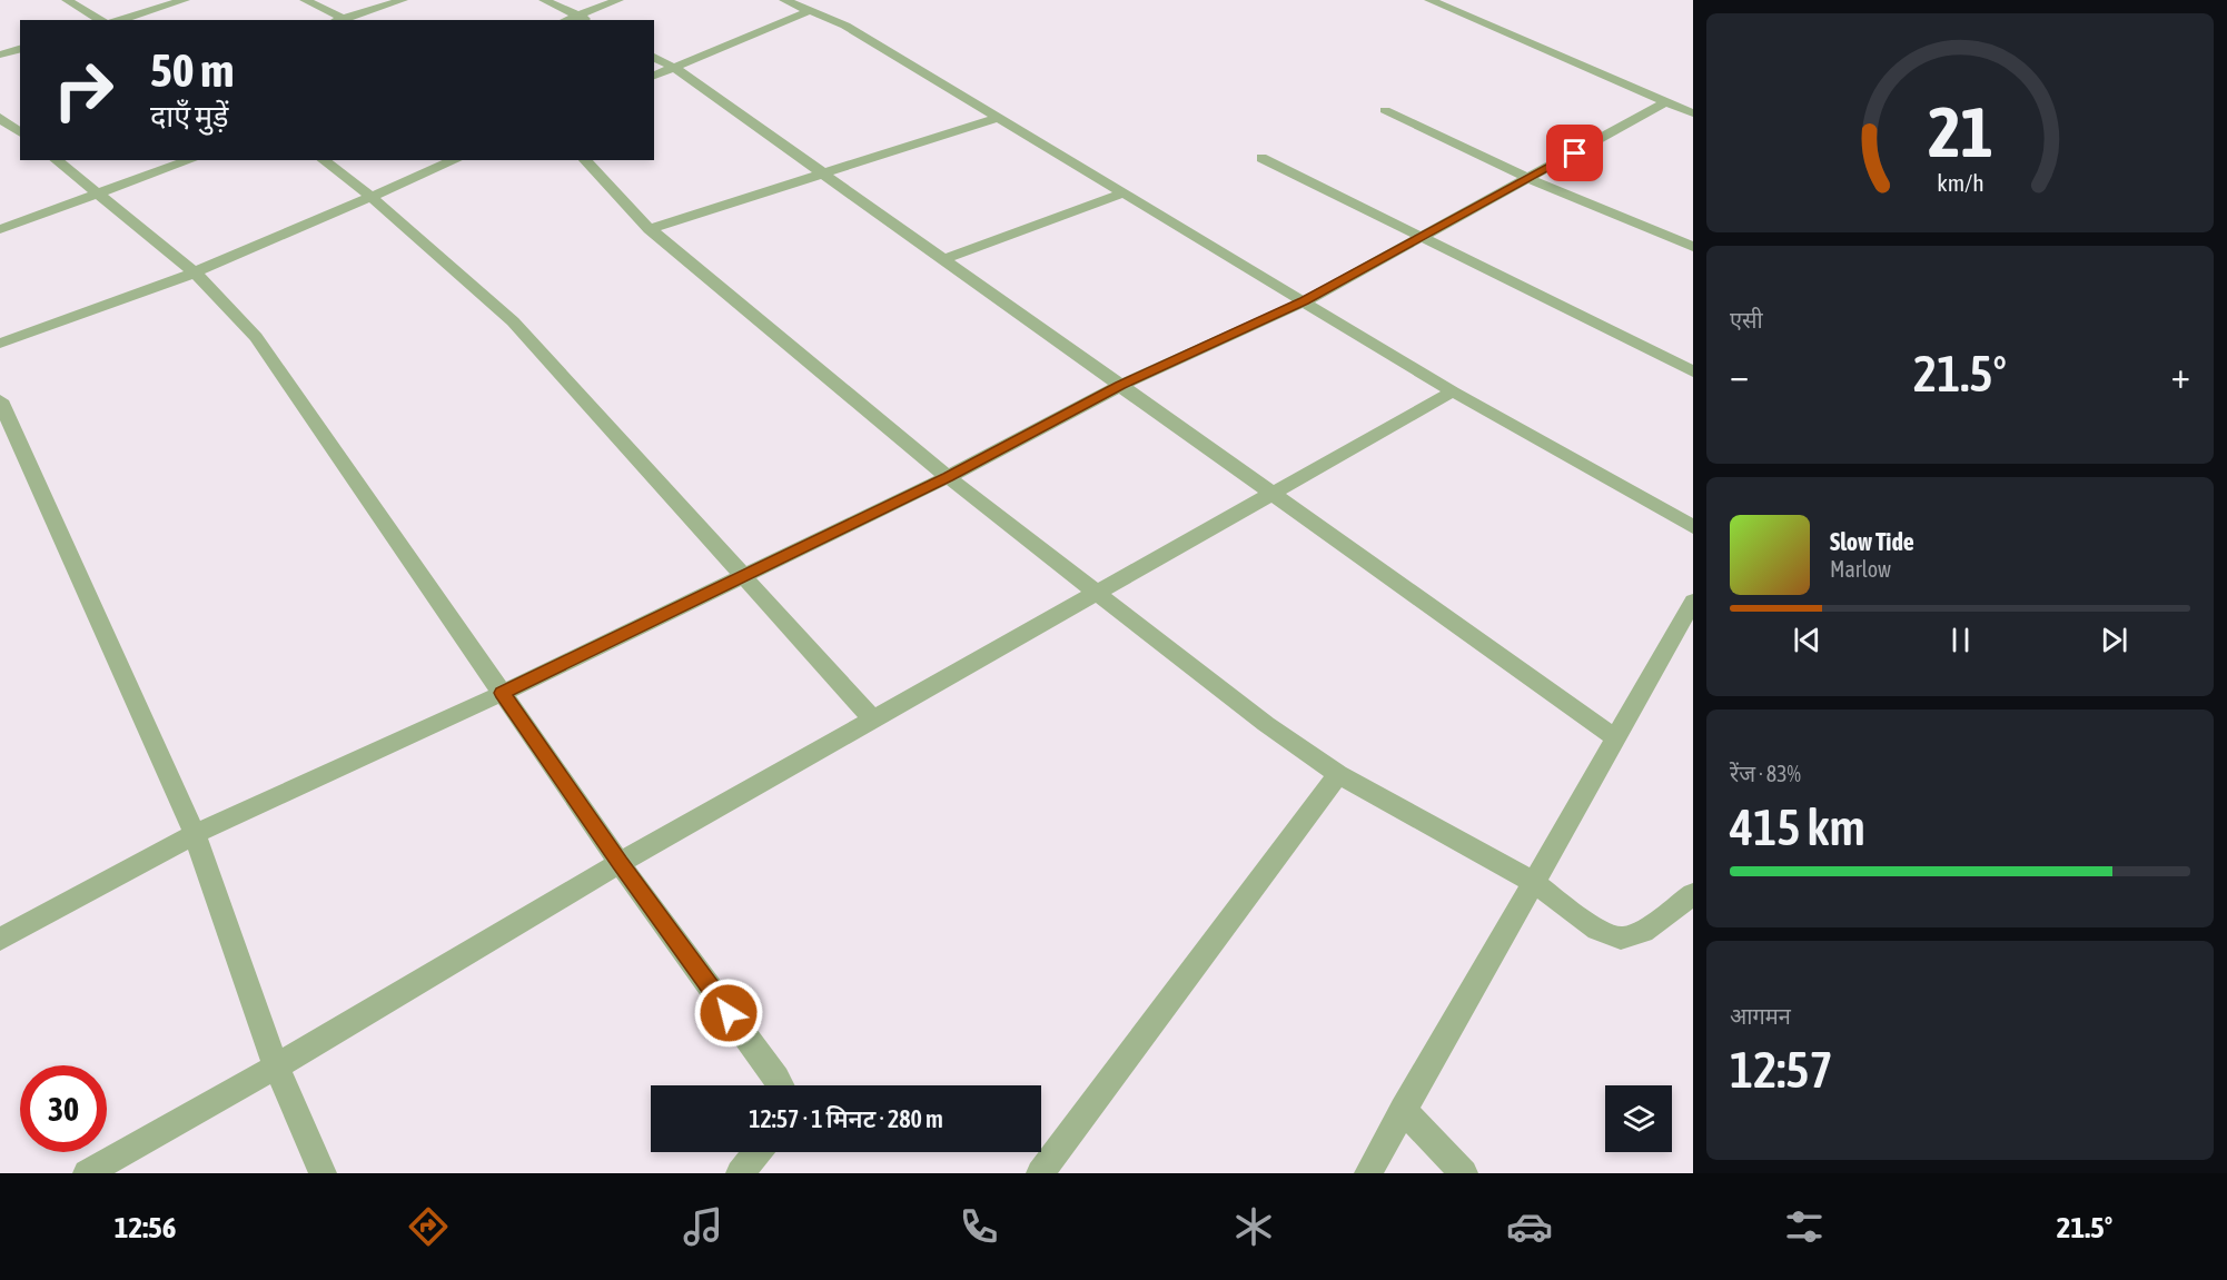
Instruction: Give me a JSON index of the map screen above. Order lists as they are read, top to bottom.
{
  "page": {
    "turn": ["50 m", "दाएँ मुड़ें"],
    "tile": [
      "एसी",
      ["रेंज · 83%", "415 km"],
      ["आगमन", "12:57"]
    ],
    "heat": ["−", "21.5°", "+"],
    "song": ["Slow Tide", "Marlow"],
    "limit": "30",
    "trip": "12:57 · 1 मिनट · 280 m",
    "tabs": ["12:56", "21.5°"],
    "gauge": ["21", "km/h"]
  }
}
